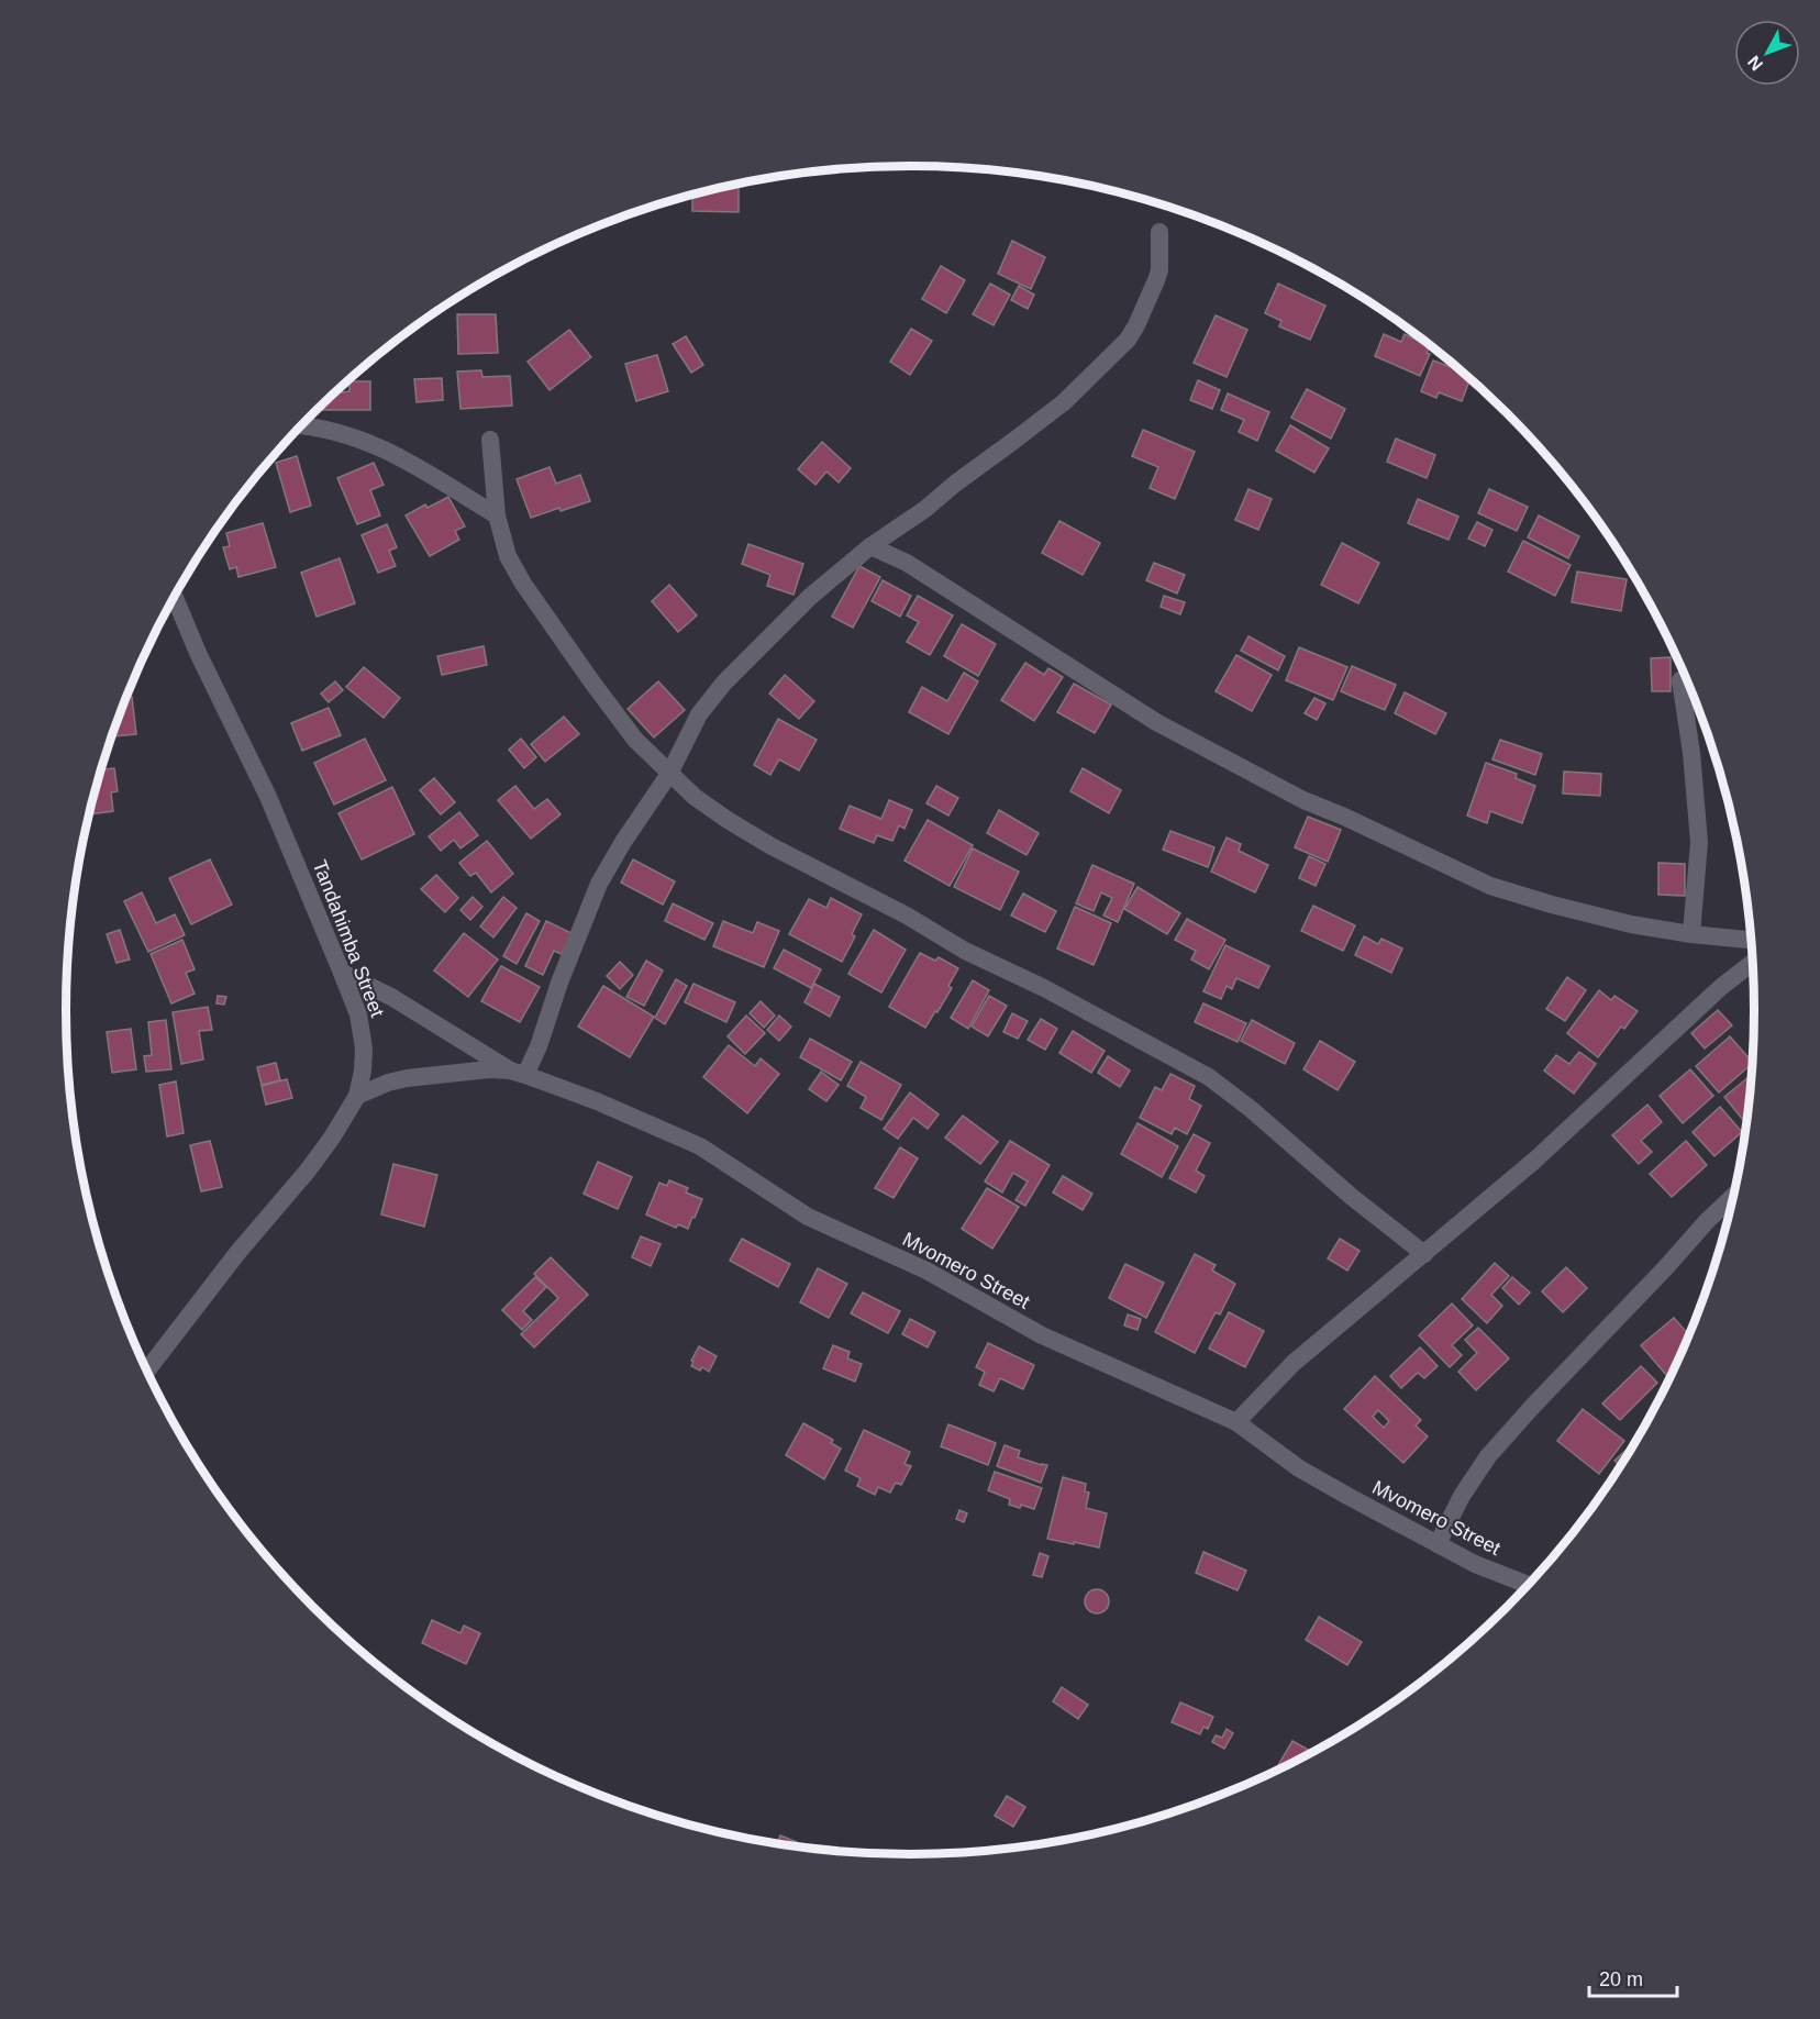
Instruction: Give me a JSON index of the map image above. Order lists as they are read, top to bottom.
{
  "streets": {
    "street": ["Tandahimba Street", "Mvomero Street"]
  },
  "crossings": [
    ["Tandahimba Street", "Mvomero Street"]
  ],
  "scale_bar": "20 m",
  "north": "bottom left"
}
